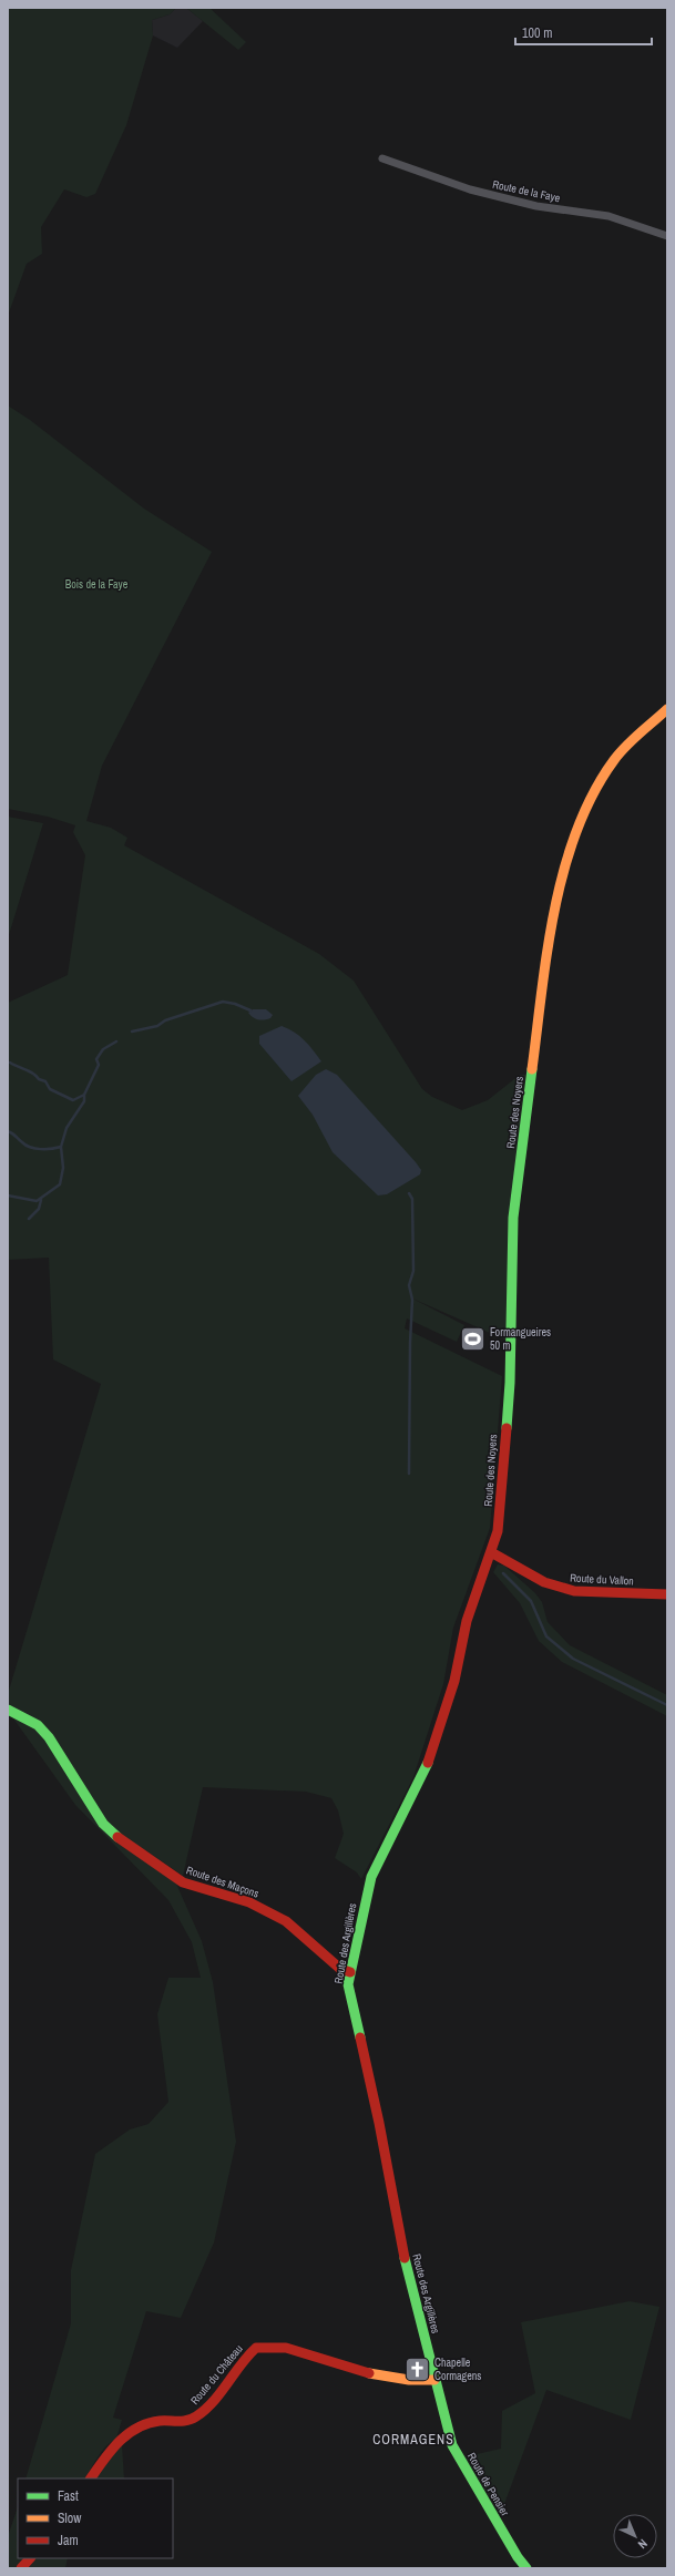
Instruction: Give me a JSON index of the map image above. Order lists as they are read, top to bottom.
{
  "streets": {
    "street": [
      "Route de la Faye",
      "Route des Noyers",
      "Route du Vallon",
      "Route des Maçons",
      "Route des Argillères",
      "Route du Château",
      "Route de Pensier"
    ]
  },
  "crossings": [
    ["Route des Noyers", "Route du Vallon"],
    ["Route des Noyers", "Route des Argillères"],
    ["Route du Vallon", "Route des Argillères"],
    ["Route des Maçons", "Route des Argillères"],
    ["Route des Argillères", "Route du Château"],
    ["Route des Argillères", "Route de Pensier"],
    ["Route du Château", "Route de Pensier"]
  ],
  "districts": ["CORMAGENS"],
  "parks": ["Bois de la Faye"],
  "places": {
    "sports": ["Formangueires 50 m"],
    "church": ["Chapelle Cormagens"]
  },
  "legend": ["Fast", "Slow", "Jam"],
  "scale_bar": "100 m",
  "north": "bottom right"
}
